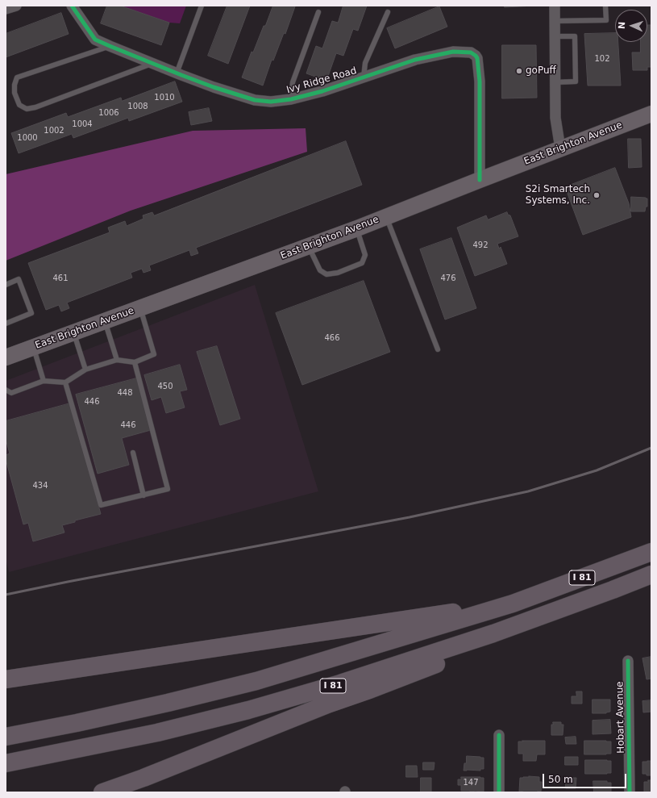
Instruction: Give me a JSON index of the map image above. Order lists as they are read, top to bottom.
{
  "streets": {
    "highway": ["I 81"],
    "main road": ["East Brighton Avenue"],
    "street": ["Ivy Ridge Road", "Hobart Avenue"]
  },
  "crossings": [
    ["Ivy Ridge Road", "East Brighton Avenue"]
  ],
  "places": ["goPuff", "S2i Smartech Systems, Inc."],
  "house_numbers": [
    "102",
    "1010",
    "1008",
    "1006",
    "1004",
    "1002",
    "1000",
    "492",
    "461",
    "476",
    "466",
    "450",
    "448",
    "446",
    "446",
    "434",
    "147"
  ],
  "scale_bar": "50 m",
  "north": "left"
}
